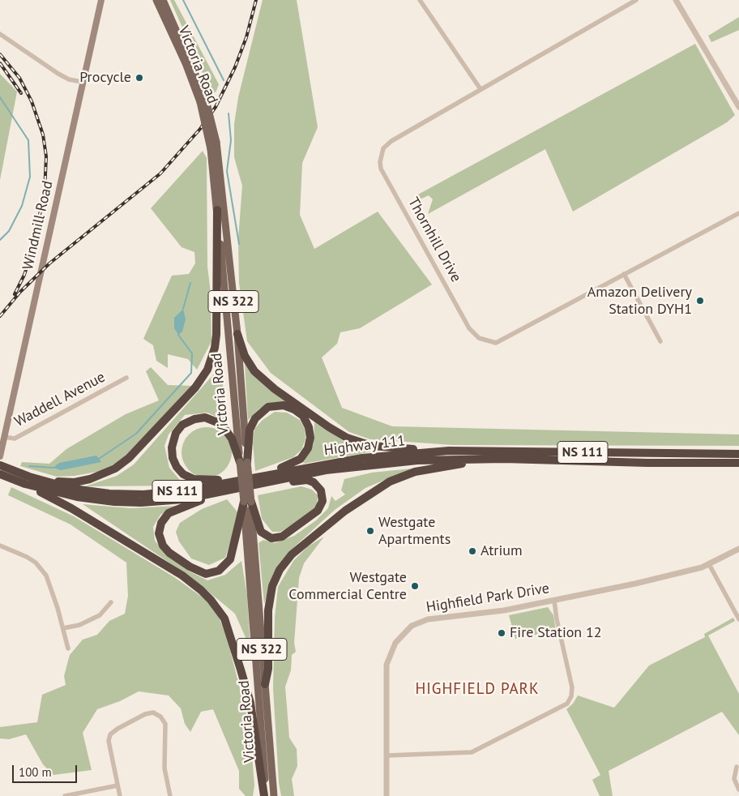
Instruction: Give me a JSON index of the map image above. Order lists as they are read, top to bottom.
{
  "streets": {
    "highway": ["Highway 111", "NS 111"],
    "main road": ["Victoria Road", "Windmill Road", "NS 322"],
    "street": ["Thornhill Drive", "Waddell Avenue", "Highfield Park Drive"]
  },
  "crossings": [
    ["Windmill Road", "Waddell Avenue"]
  ],
  "districts": ["HIGHFIELD PARK"],
  "places": [
    "Procycle",
    "Amazon Delivery Station DYH1",
    "Westgate Apartments",
    "Atrium",
    "Westgate Commercial Centre",
    "Fire Station 12"
  ],
  "scale_bar": "100 m"
}
